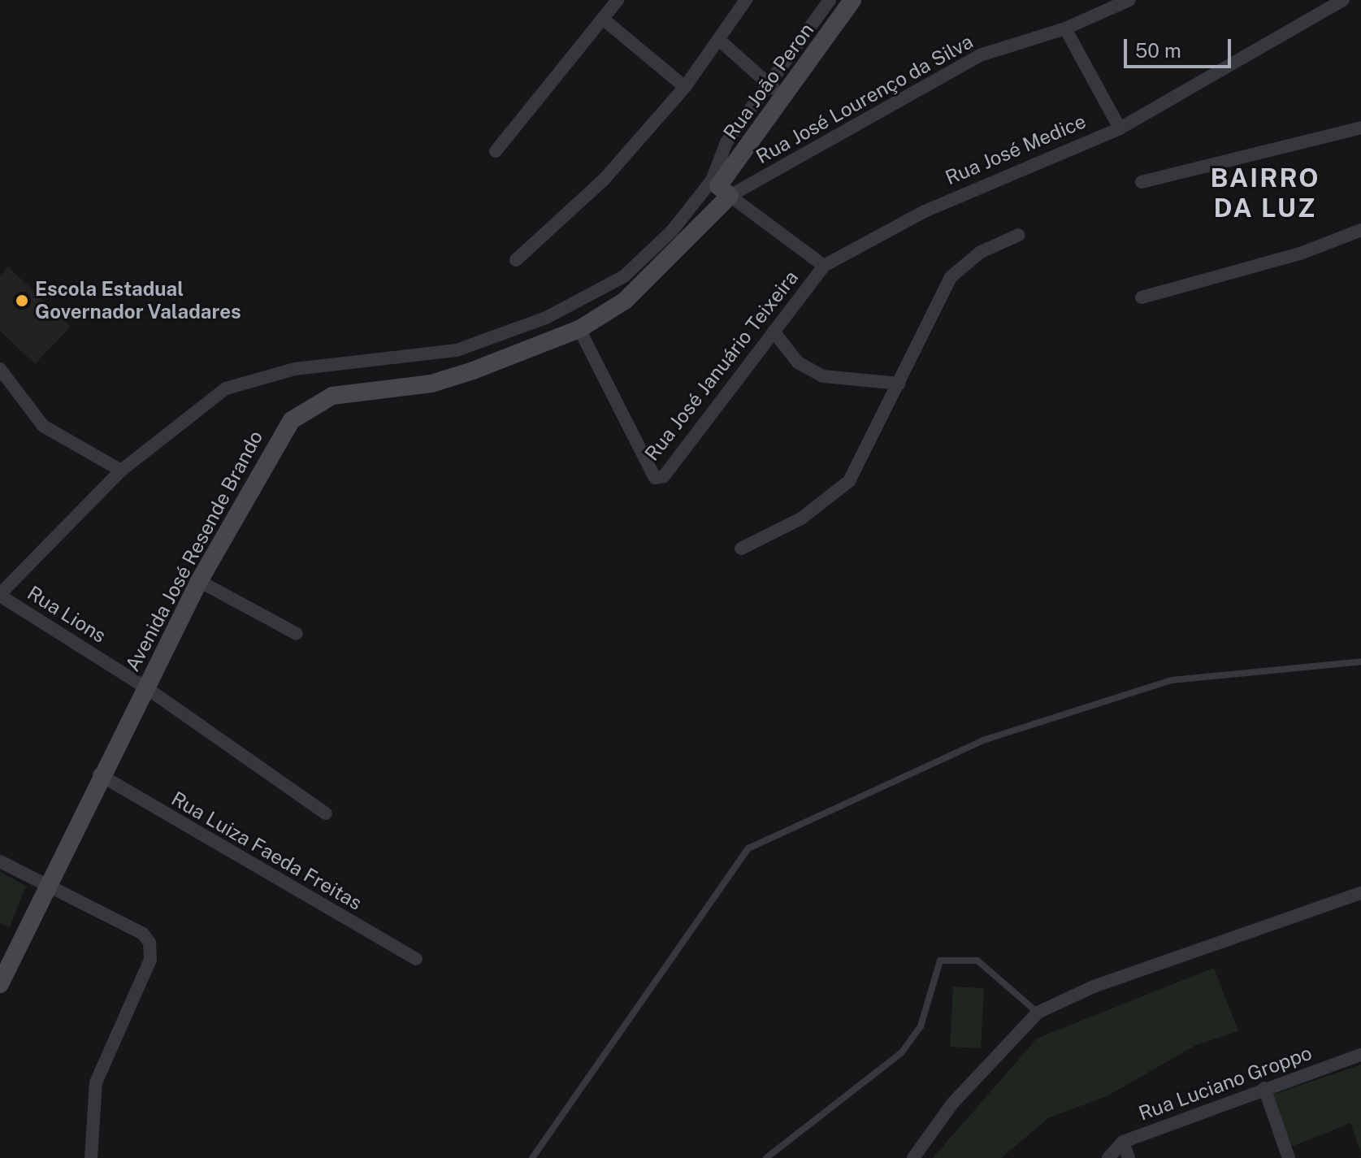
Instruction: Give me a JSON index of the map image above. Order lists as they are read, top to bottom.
{
  "streets": {
    "street": [
      "Rua João Peron",
      "Rua José Lourenço da Silva",
      "Rua José Medice",
      "Rua José Januário Teixeira",
      "Avenida José Resende Brando",
      "Rua Lions",
      "Rua Luiza Faeda Freitas",
      "Rua Luciano Groppo"
    ]
  },
  "crossings": [
    ["Rua João Peron", "Rua José Lourenço da Silva"],
    ["Rua João Peron", "Avenida José Resende Brando"],
    ["Rua José Lourenço da Silva", "Avenida José Resende Brando"],
    ["Rua José Medice", "Rua José Januário Teixeira"],
    ["Rua José Januário Teixeira", "Avenida José Resende Brando"],
    ["Avenida José Resende Brando", "Rua Lions"],
    ["Avenida José Resende Brando", "Rua Luiza Faeda Freitas"]
  ],
  "districts": ["BAIRRO DA LUZ"],
  "places": ["Escola Estadual Governador Valadares"],
  "scale_bar": "50 m"
}
